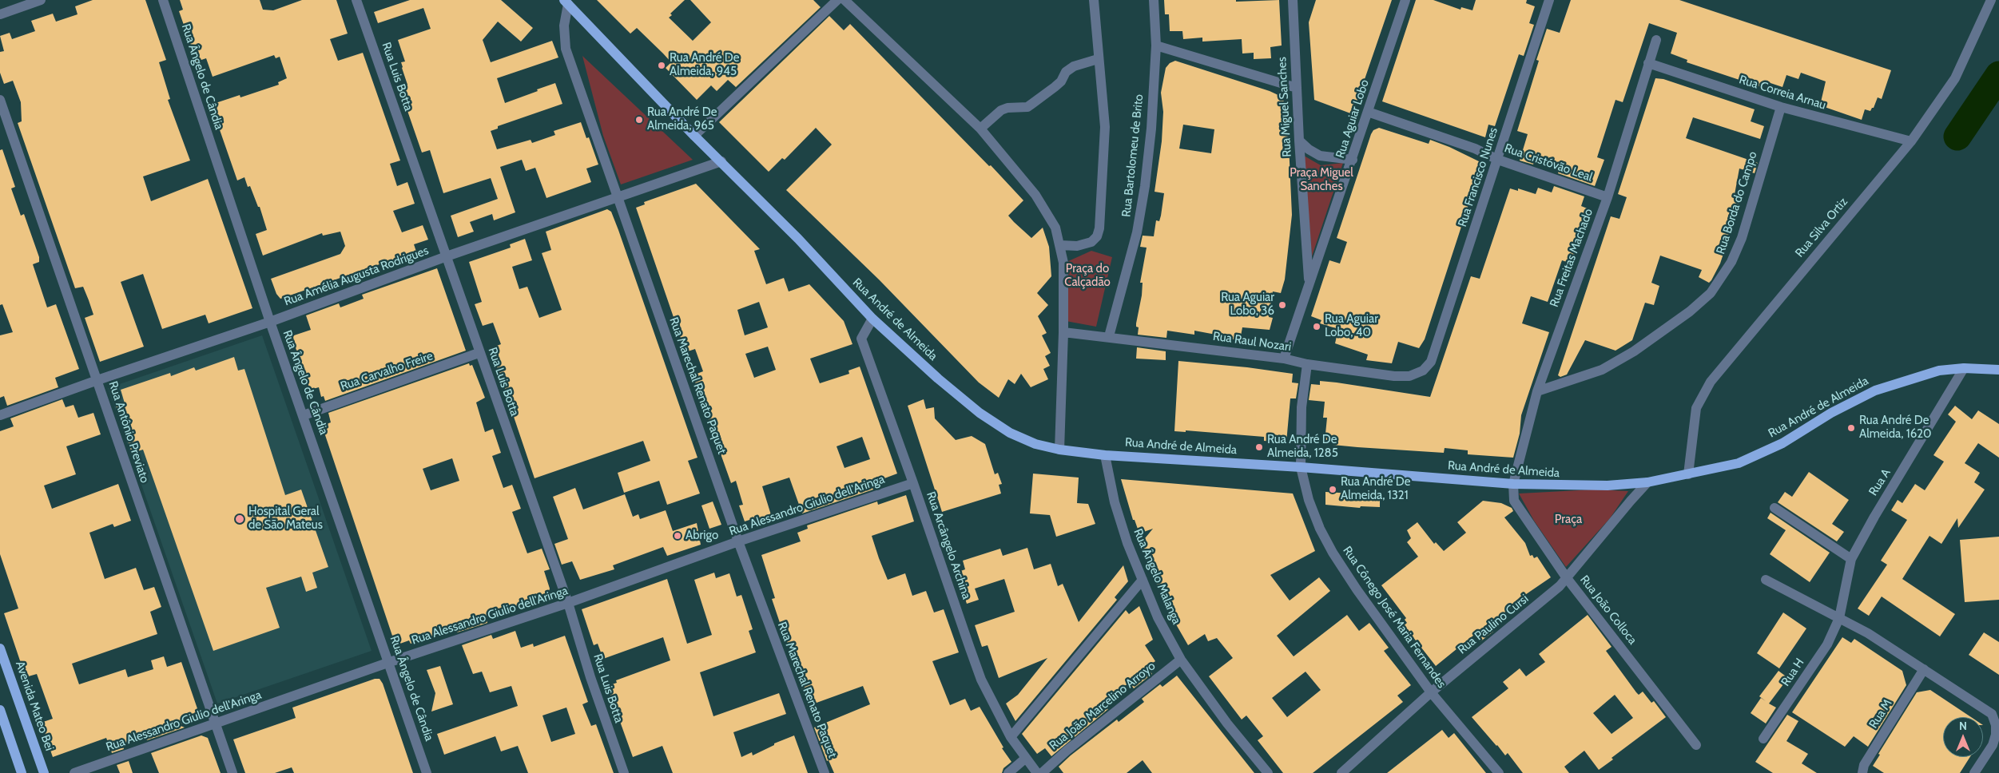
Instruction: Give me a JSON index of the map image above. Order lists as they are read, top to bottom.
{
  "streets": {
    "main road": ["Rua André de Almeida", "Avenida Mateo Bei"],
    "street": [
      "Rua Ângelo de Cândia",
      "Rua Luis Botta",
      "Rua Correia Arnau",
      "Rua Miguel Sanches",
      "Rua Aguiar Lobo",
      "Rua Bartolomeu de Brito",
      "Rua Cristóvão Leal",
      "Rua Francisco Nunes",
      "Rua Borda do Campo",
      "Rua Silva Ortiz",
      "Rua Freitas Machado",
      "Rua Amélia Augusta Rodrigues",
      "Rua Raul Nozari",
      "Rua Carvalho Freire",
      "Rua Marechal Renato Paquet",
      "Rua Antônio Previato",
      "Rua A",
      "Rua Alessandro Giulio dell'Aringa",
      "Rua Arcângelo Archina",
      "Rua Ângelo Malanga",
      "Rua João Colloca",
      "Rua Cônego José Maria Fernandes",
      "Rua Paulino Cursi",
      "Rua H",
      "Rua João Marcelino Arroyo",
      "Rua M"
    ]
  },
  "crossings": [
    ["Rua Ângelo de Cândia", "Rua Amélia Augusta Rodrigues"],
    ["Rua Ângelo de Cândia", "Rua Carvalho Freire"],
    ["Rua Ângelo de Cândia", "Rua Alessandro Giulio dell'Aringa"],
    ["Rua Luis Botta", "Rua Amélia Augusta Rodrigues"],
    ["Rua Luis Botta", "Rua Carvalho Freire"],
    ["Rua Luis Botta", "Rua Alessandro Giulio dell'Aringa"],
    ["Rua Correia Arnau", "Rua Borda do Campo"],
    ["Rua Correia Arnau", "Rua Silva Ortiz"],
    ["Rua Correia Arnau", "Rua Freitas Machado"],
    ["Rua Miguel Sanches", "Rua Aguiar Lobo"],
    ["Rua Aguiar Lobo", "Rua Cristóvão Leal"],
    ["Rua Aguiar Lobo", "Rua Raul Nozari"],
    ["Rua Bartolomeu de Brito", "Rua Raul Nozari"],
    ["Rua Cristóvão Leal", "Rua Francisco Nunes"],
    ["Rua Cristóvão Leal", "Rua Freitas Machado"],
    ["Rua Francisco Nunes", "Rua Raul Nozari"],
    ["Rua Borda do Campo", "Rua Freitas Machado"],
    ["Rua Silva Ortiz", "Rua André de Almeida"],
    ["Rua Freitas Machado", "Rua André de Almeida"],
    ["Rua Freitas Machado", "Rua João Colloca"],
    ["Rua Amélia Augusta Rodrigues", "Rua André de Almeida"],
    ["Rua Amélia Augusta Rodrigues", "Rua Marechal Renato Paquet"],
    ["Rua Amélia Augusta Rodrigues", "Rua Antônio Previato"],
    ["Rua André de Almeida", "Rua Marechal Renato Paquet"],
    ["Rua André de Almeida", "Rua A"],
    ["Rua André de Almeida", "Rua Arcângelo Archina"],
    ["Rua André de Almeida", "Rua Ângelo Malanga"],
    ["Rua André de Almeida", "Rua João Colloca"],
    ["Rua André de Almeida", "Rua Cônego José Maria Fernandes"],
    ["Rua André de Almeida", "Rua Paulino Cursi"],
    ["Rua Raul Nozari", "Rua Cônego José Maria Fernandes"],
    ["Rua Marechal Renato Paquet", "Rua Alessandro Giulio dell'Aringa"],
    ["Rua Antônio Previato", "Rua Alessandro Giulio dell'Aringa"],
    ["Rua A", "Rua H"],
    ["Rua Alessandro Giulio dell'Aringa", "Rua Arcângelo Archina"],
    ["Rua Ângelo Malanga", "Rua João Marcelino Arroyo"],
    ["Rua João Colloca", "Rua Paulino Cursi"],
    ["Rua Cônego José Maria Fernandes", "Rua Paulino Cursi"]
  ],
  "parks": ["Praça Miguel Sanches", "Praça do Calçadão", "Praça"],
  "places": [
    "Rua André De Almeida, 945",
    "Rua André De Almeida, 965",
    "Rua Aguiar Lobo, 36",
    "Rua Aguiar Lobo, 40",
    "Rua André De Almeida, 1620",
    "Rua André De Almeida, 1285",
    "Rua André De Almeida, 1321",
    "Hospital Geral de São Mateus",
    "Abrigo"
  ],
  "north": "top"
}
